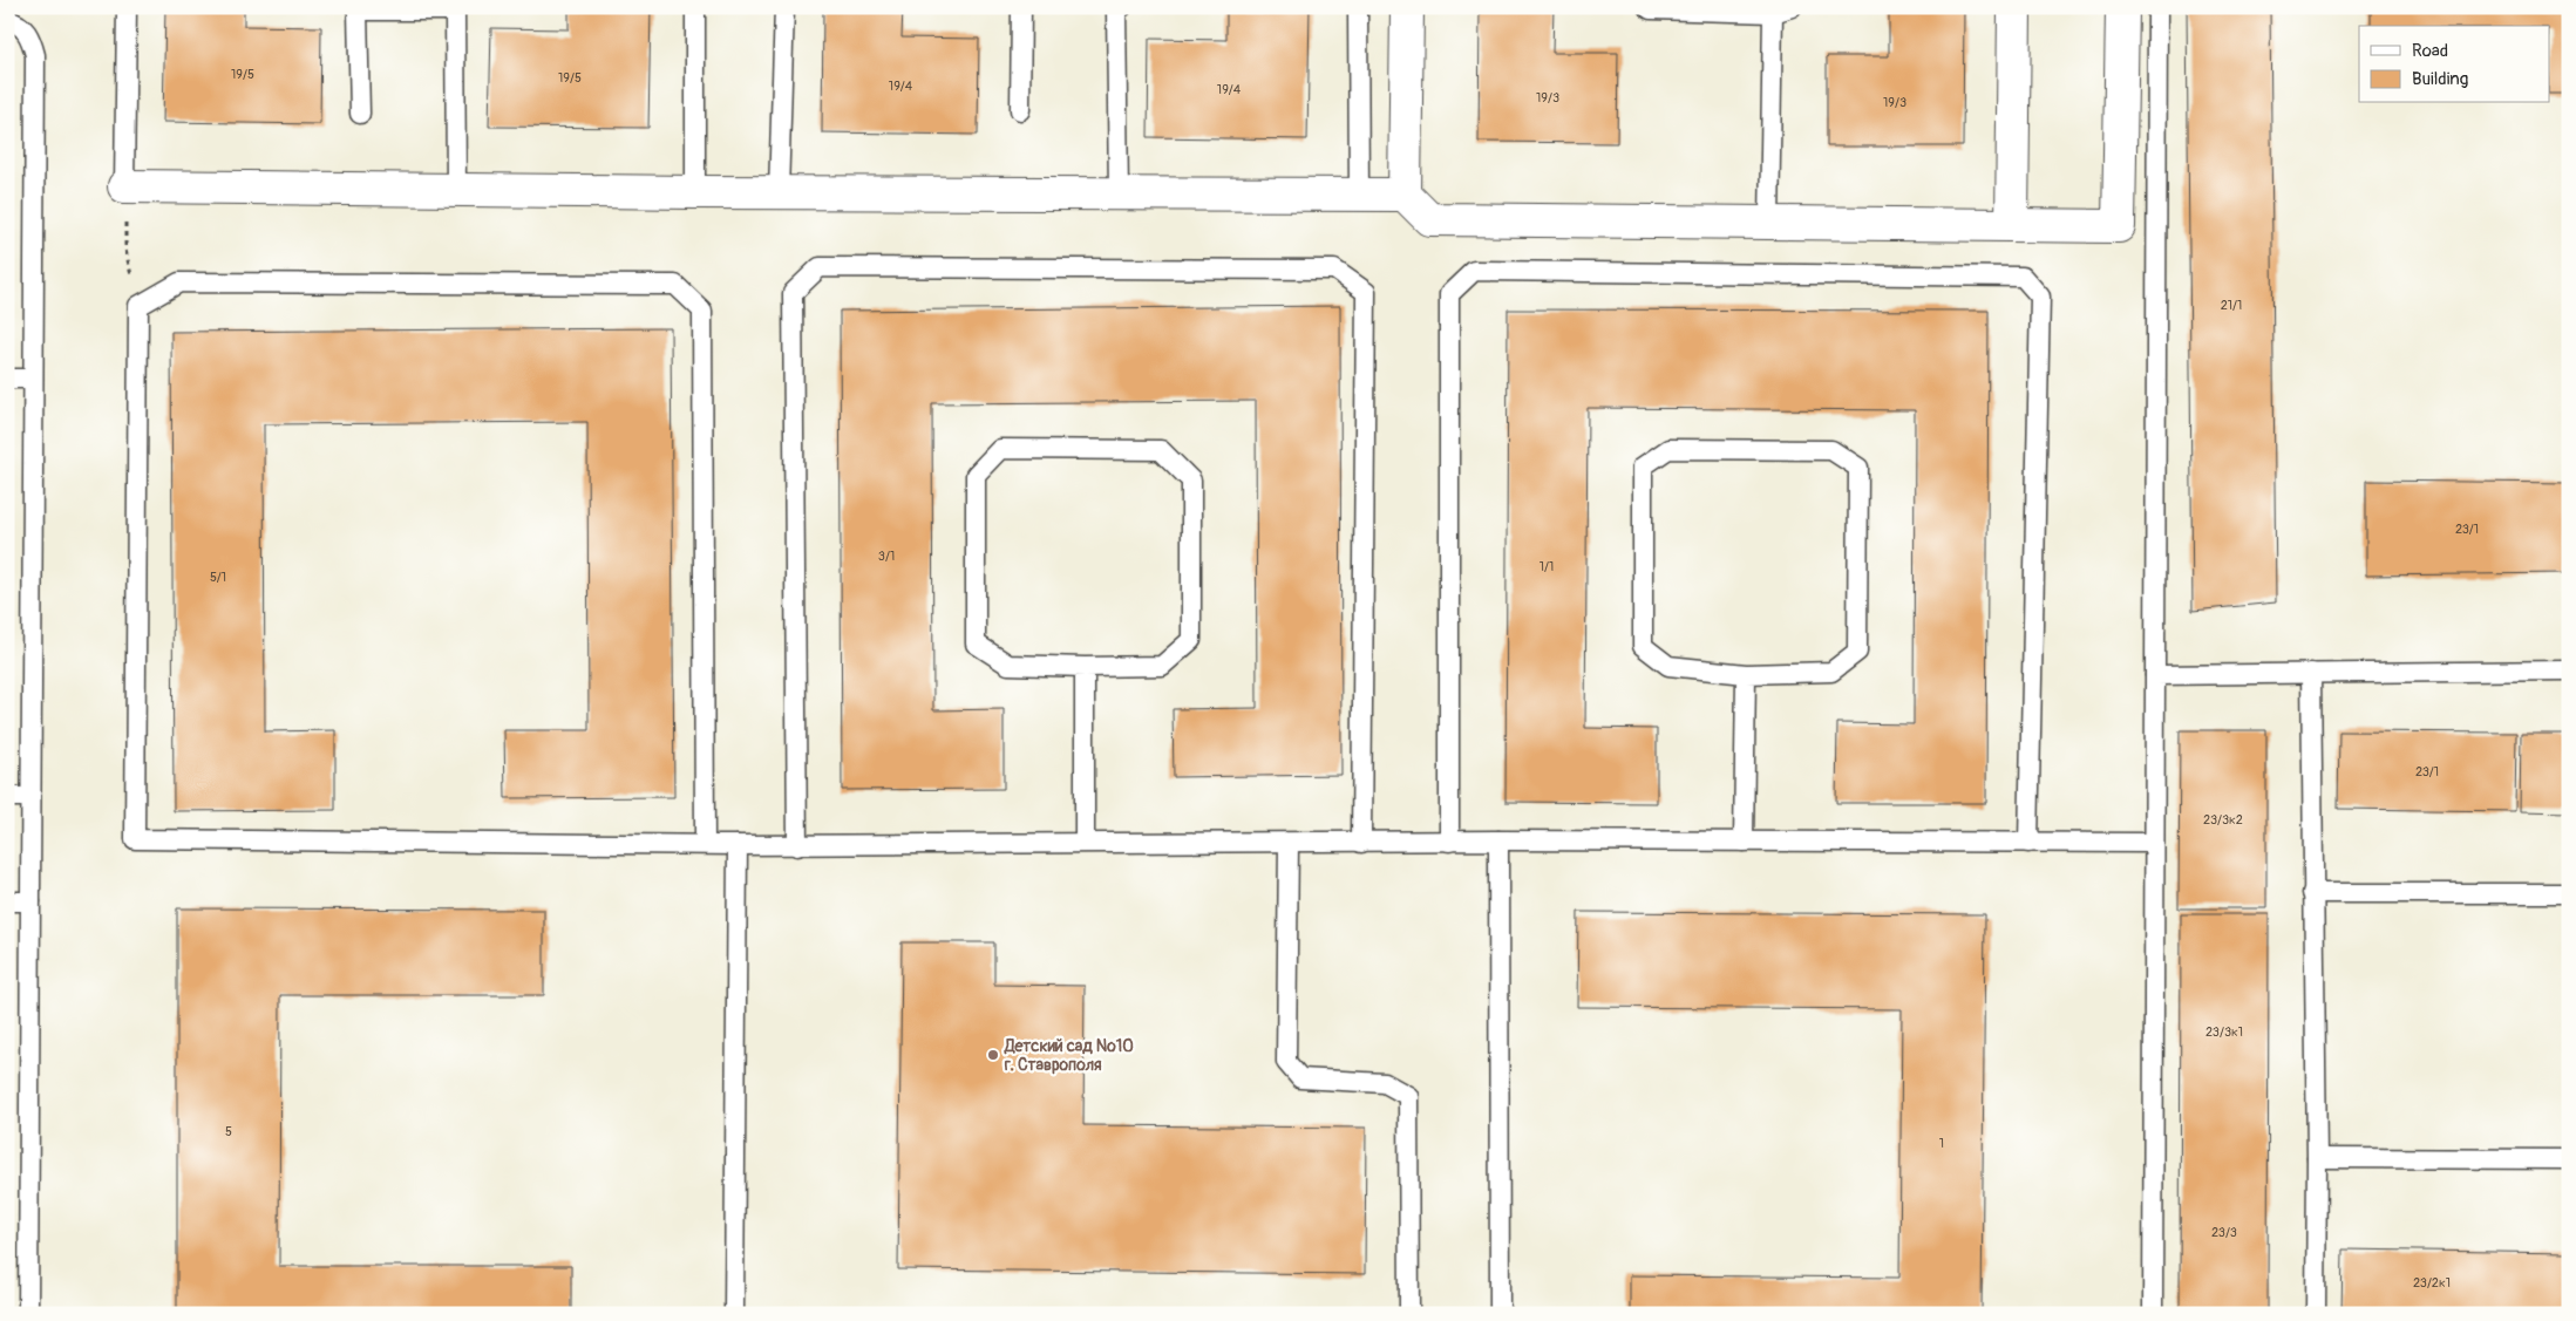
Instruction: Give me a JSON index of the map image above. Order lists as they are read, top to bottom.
{
  "places": ["Детский сад №10 г. Ставрополя"],
  "house_numbers": [
    "19/5",
    "19/5",
    "19/4",
    "19/4",
    "19/3",
    "19/3",
    "21/1",
    "23/1",
    "3/1",
    "1/1",
    "5/1",
    "23/1",
    "23/3к2",
    "23/3к1",
    "5",
    "1",
    "23/3",
    "23/2к1"
  ],
  "legend": ["Road", "Building"]
}
